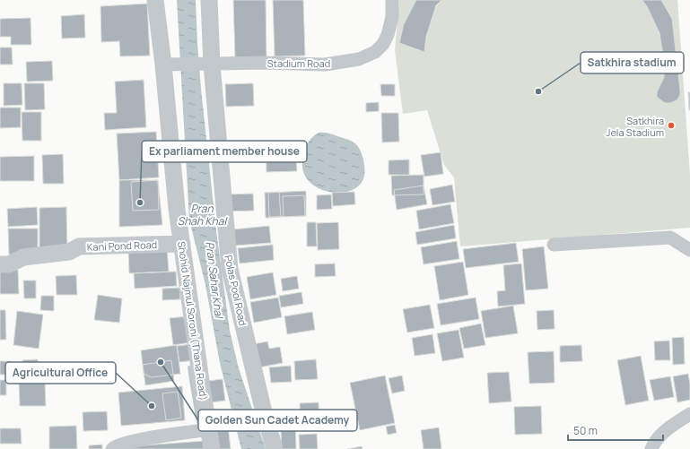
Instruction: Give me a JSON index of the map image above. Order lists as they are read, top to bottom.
{
  "streets": {
    "street": [
      "Stadium Road",
      "Kani Pond Road",
      "Polas Pool Road",
      "Shohid Najmul Soroni (Thana Road)"
    ]
  },
  "crossings": [
    ["Stadium Road", "Polas Pool Road"],
    ["Stadium Road", "Shohid Najmul Soroni (Thana Road)"],
    ["Kani Pond Road", "Shohid Najmul Soroni (Thana Road)"]
  ],
  "water": ["Pran Shah Khal", "Pran Sahar Khal"],
  "places": [
    "Satkhira stadium",
    "Satkhira Jela Stadium",
    "Ex parliament member house",
    "Golden Sun Cadet Academy",
    "Agricultural Office"
  ],
  "scale_bar": "50 m"
}
